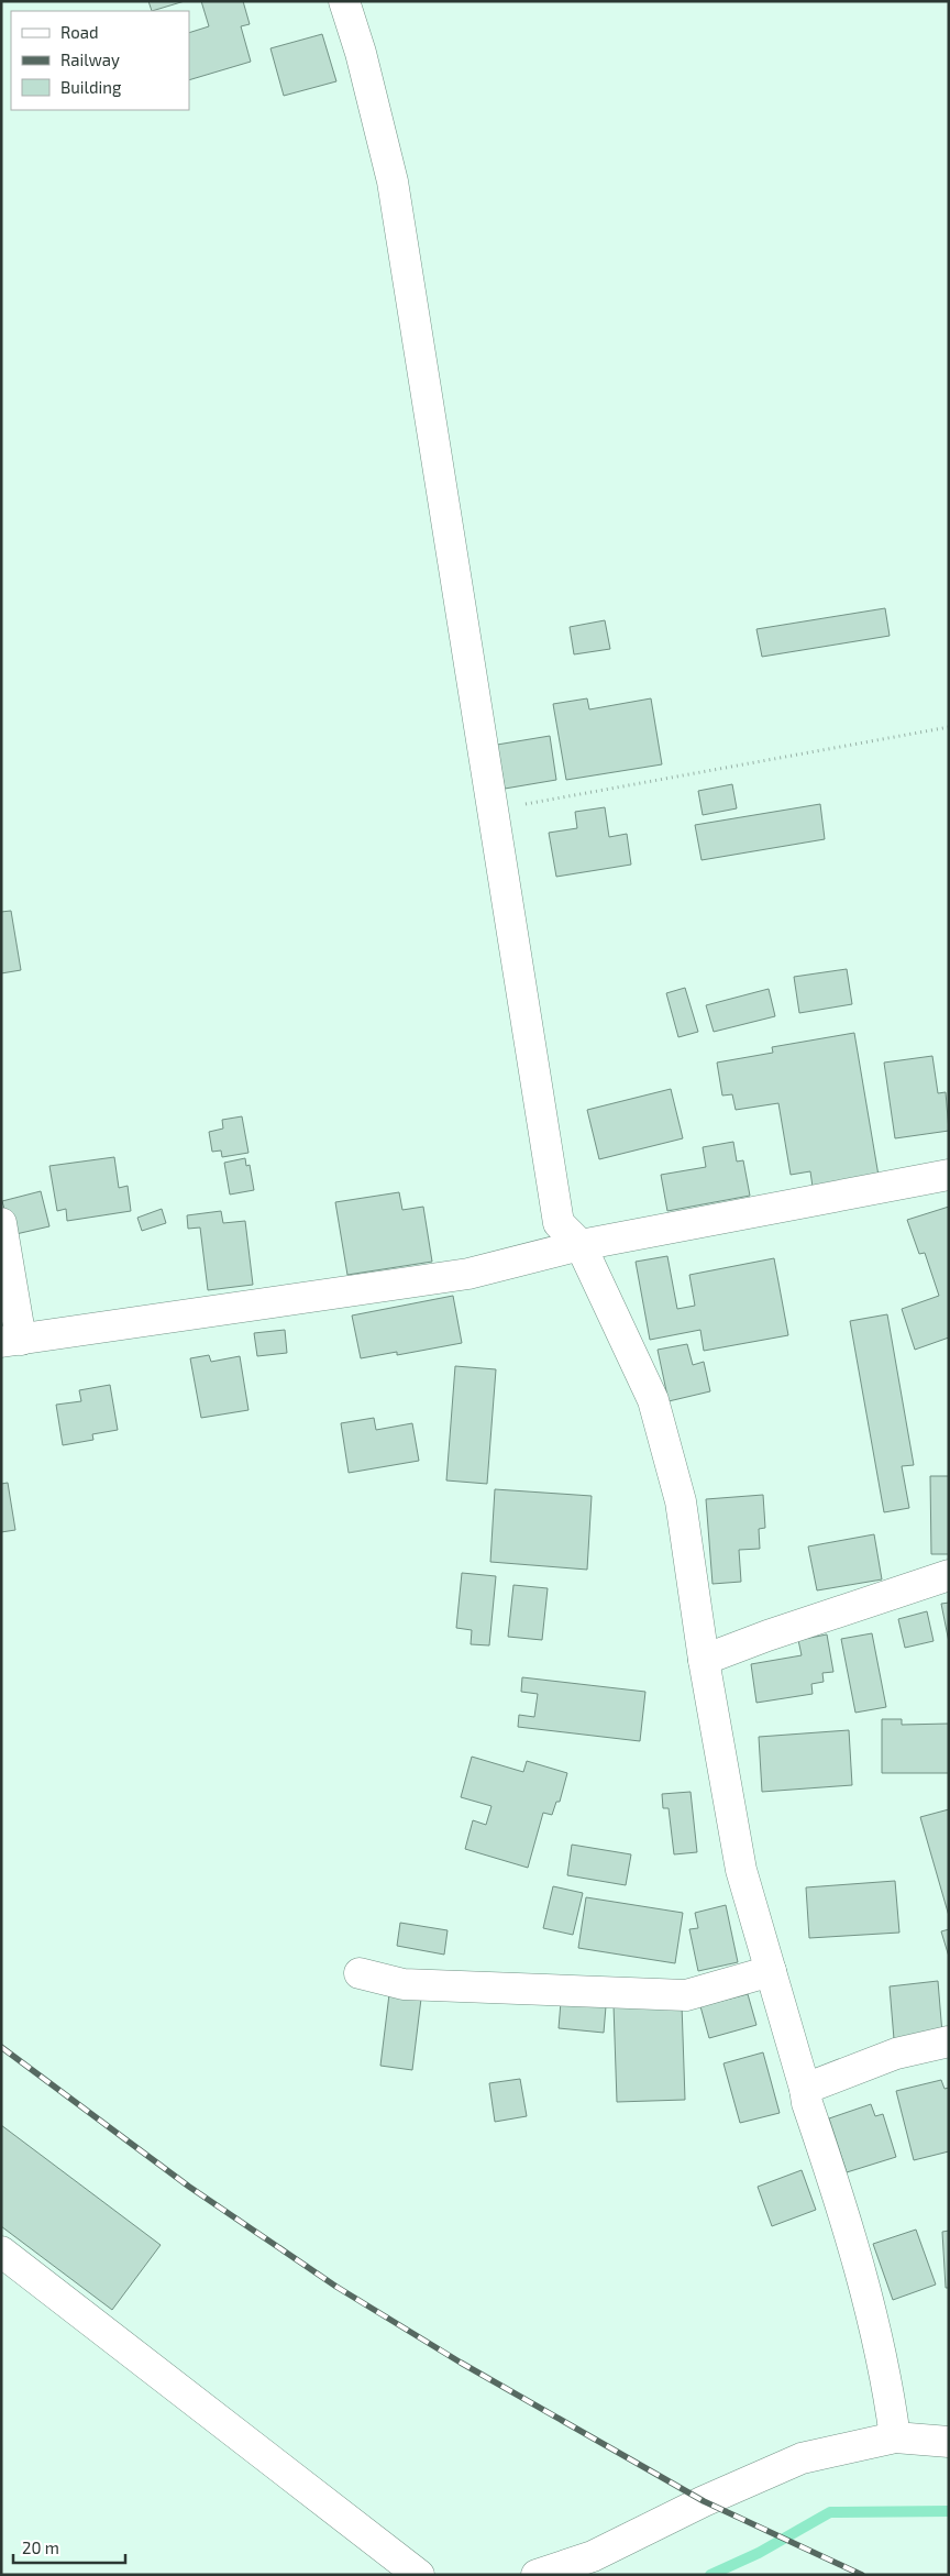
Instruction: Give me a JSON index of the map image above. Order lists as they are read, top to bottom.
{
  "legend": ["Road", "Railway", "Building"],
  "scale_bar": "20 m"
}
